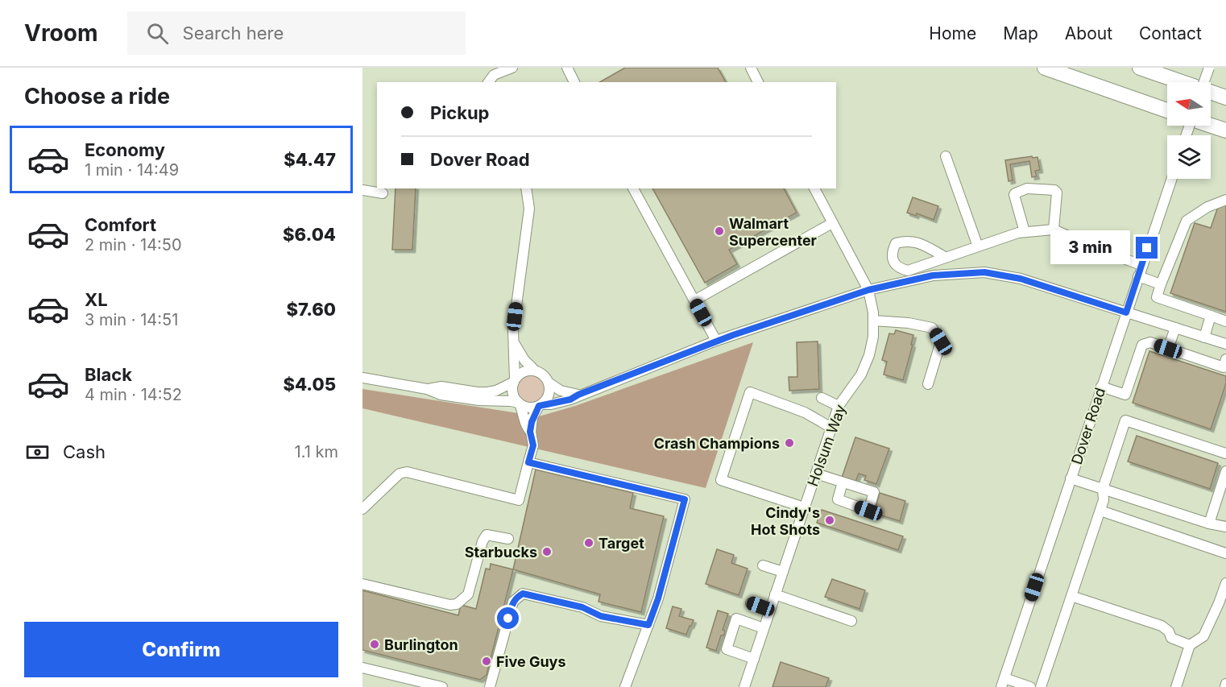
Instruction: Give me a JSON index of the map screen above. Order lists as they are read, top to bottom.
{
  "streets": {
    "street": ["Dover Road", "Holsum Way"]
  },
  "places": [
    "Walmart Supercenter",
    "Crash Champions",
    "Cindy's Hot Shots",
    "Target",
    "Starbucks",
    "Burlington",
    "Five Guys"
  ],
  "north": "left",
  "page": {
    "header": "Vroom",
    "search": "Search here",
    "nav": [
      "Home",
      "Map",
      "About",
      "Contact"
    ],
    "heading": "Choose a ride",
    "banner": ["Pickup", "Dover Road"],
    "list": [
      {
        "name": "Economy",
        "note": "1 min · 14:49",
        "value": "$4.47"
      },
      {
        "name": "Comfort",
        "note": "2 min · 14:50",
        "value": "$6.04"
      },
      {
        "name": "XL",
        "note": "3 min · 14:51",
        "value": "$7.60"
      },
      {
        "name": "Black",
        "note": "4 min · 14:52",
        "value": "$4.05"
      }
    ],
    "bubble": "3 min",
    "pay": ["Cash", "1.1 km"],
    "buttons": "Confirm"
  }
}
